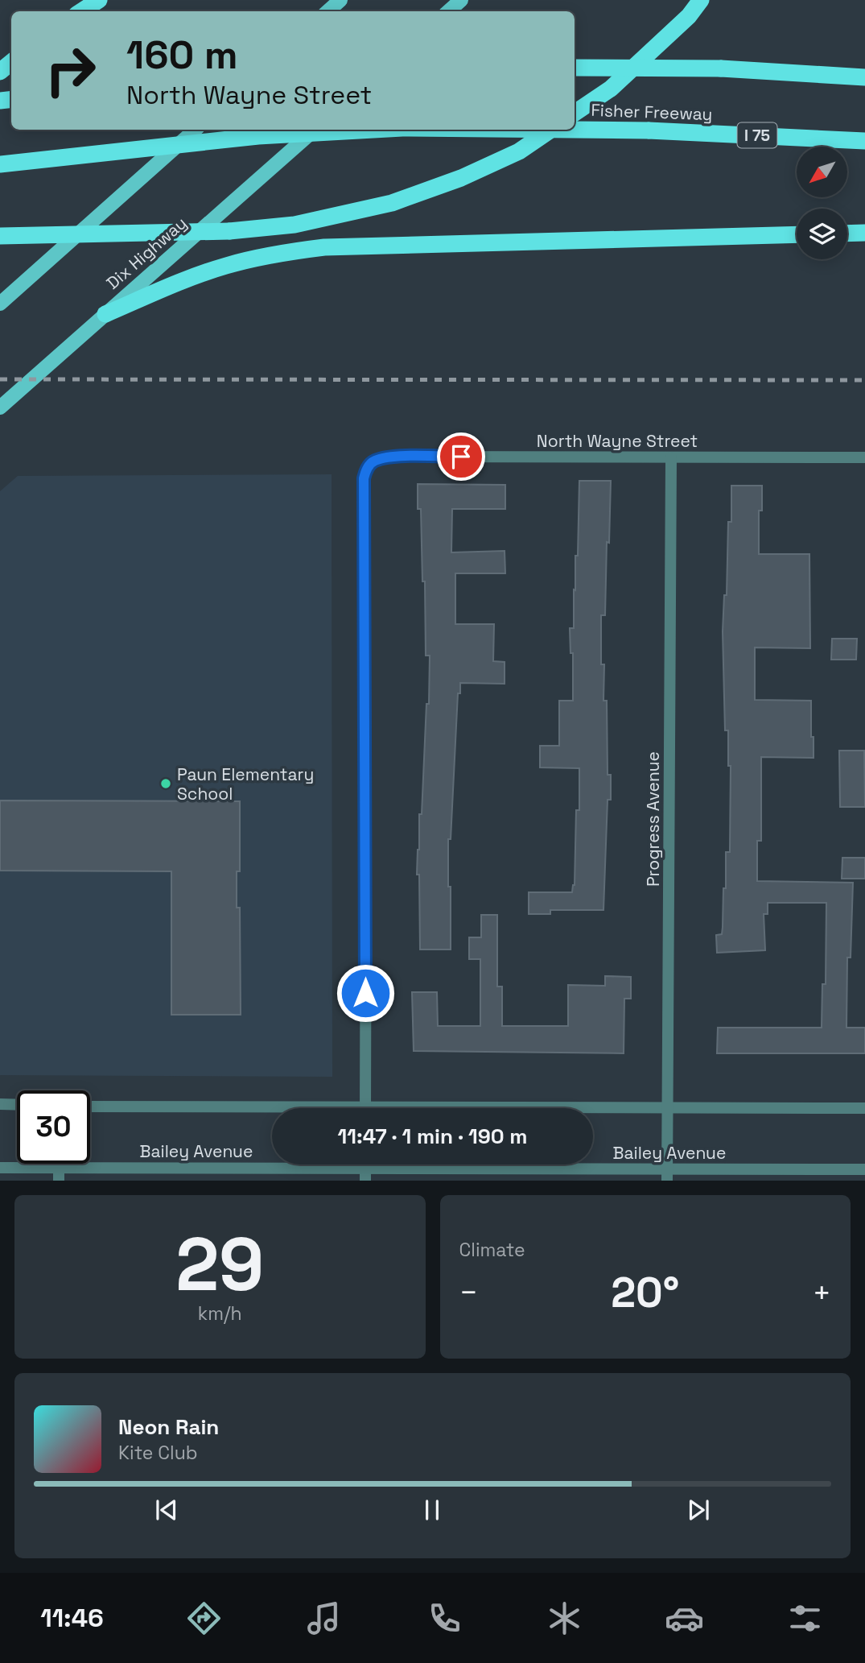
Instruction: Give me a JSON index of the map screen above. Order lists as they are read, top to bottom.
{
  "streets": {
    "highway": ["Fisher Freeway", "I 75"],
    "main road": ["Dix Highway"],
    "street": ["North Wayne Street", "Progress Avenue", "Bailey Avenue"]
  },
  "crossings": [
    ["North Wayne Street", "Progress Avenue"],
    ["Progress Avenue", "Bailey Avenue"]
  ],
  "places": ["Paun Elementary School"],
  "north": "bottom left",
  "page": {
    "turn": ["160 m", "North Wayne Street"],
    "limit": "30",
    "trip": "11:47 · 1 min · 190 m",
    "tile": [
      ["29", "km/h"],
      "Climate"
    ],
    "heat": ["−", "20°", "+"],
    "song": ["Neon Rain", "Kite Club"],
    "tabs": "11:46"
  }
}
